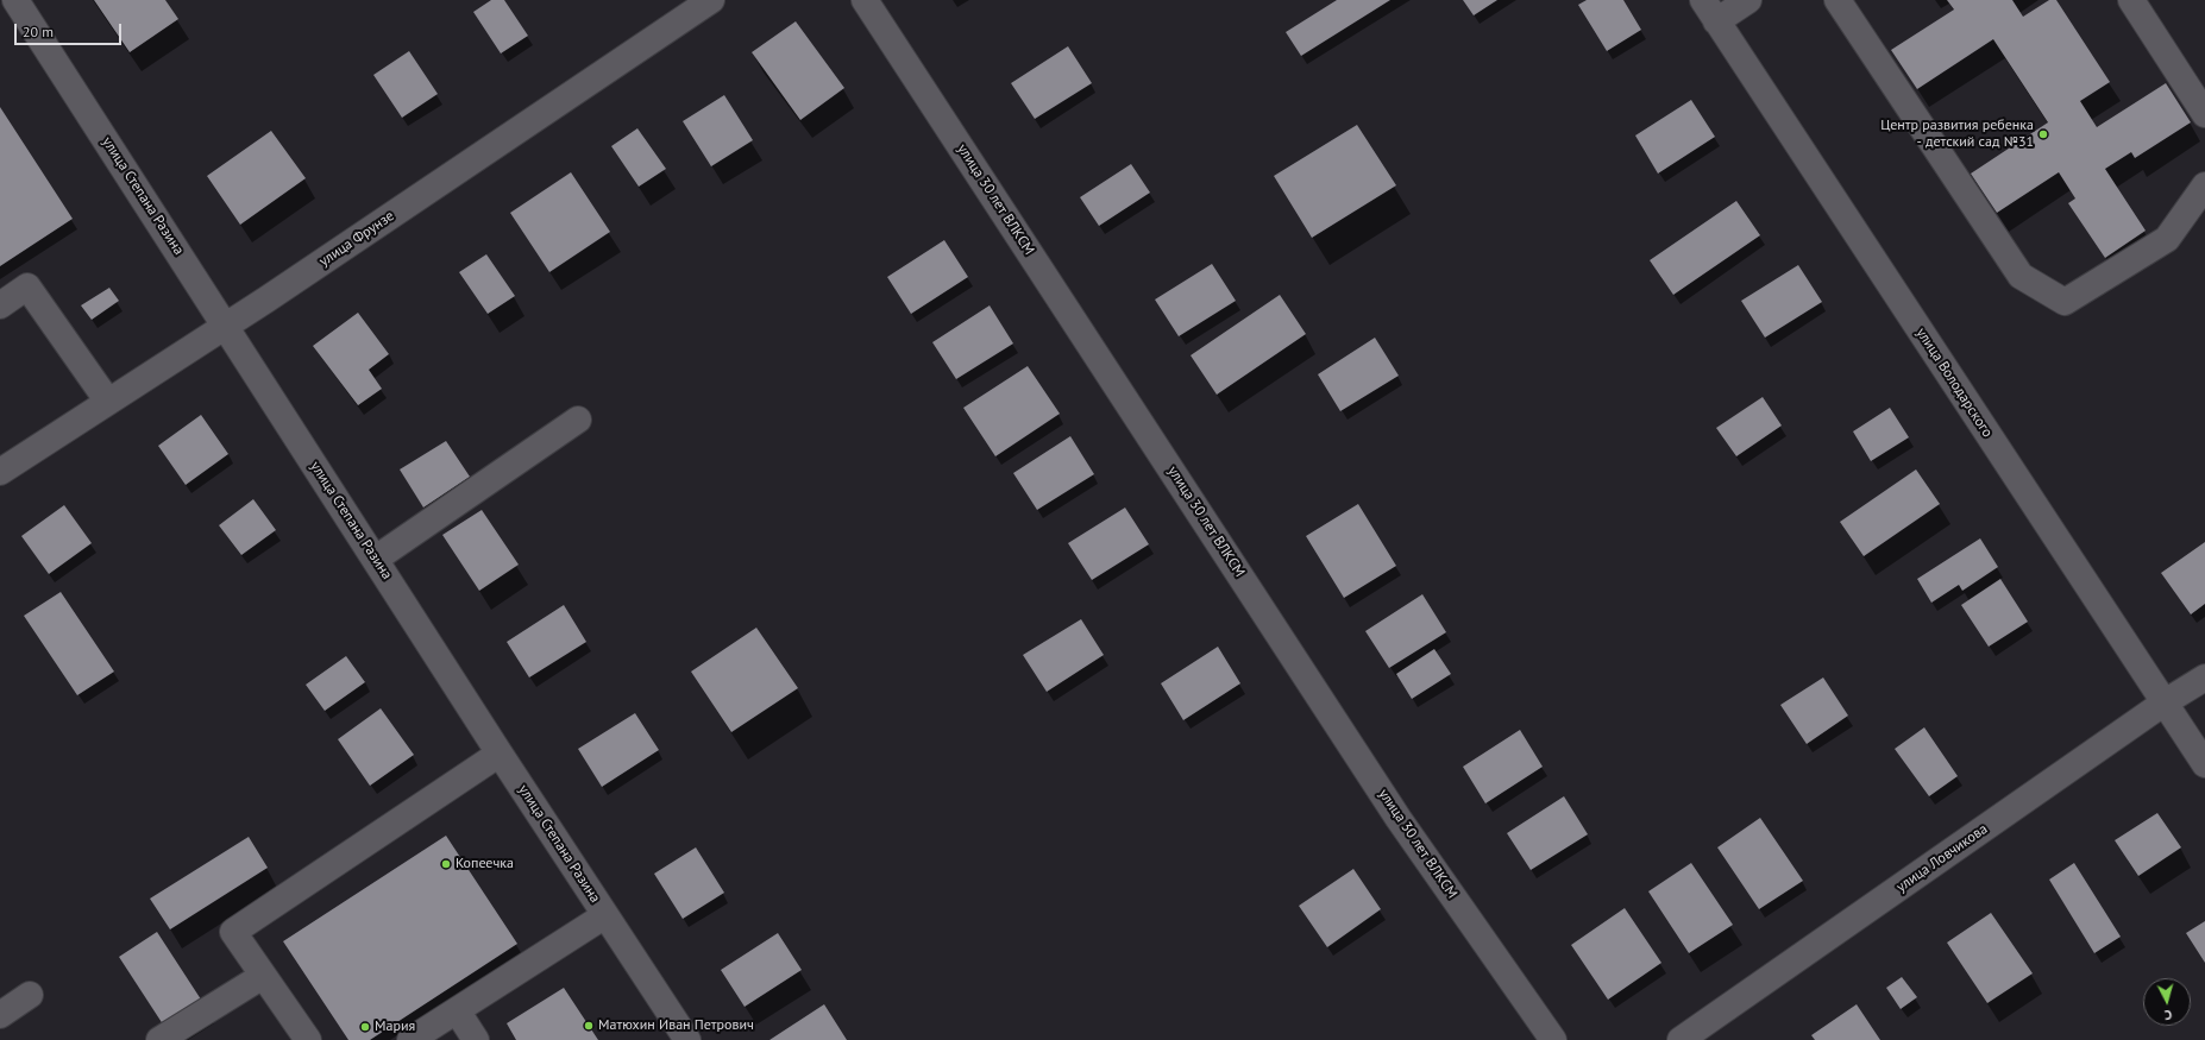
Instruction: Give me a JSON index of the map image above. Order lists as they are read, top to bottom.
{
  "streets": {
    "street": [
      "улица Степана Разина",
      "улица 30 лет ВЛКСМ",
      "улица Фрунзе",
      "улица Володарского",
      "улица Ловчикова"
    ]
  },
  "crossings": [
    ["улица Степана Разина", "улица Фрунзе"],
    ["улица Володарского", "улица Ловчикова"]
  ],
  "places": [
    "Центр развития ребенка - детский сад №31",
    "Копеечка",
    "Матюхин Иван Петрович",
    "Мария"
  ],
  "scale_bar": "20 m",
  "north": "bottom"
}
